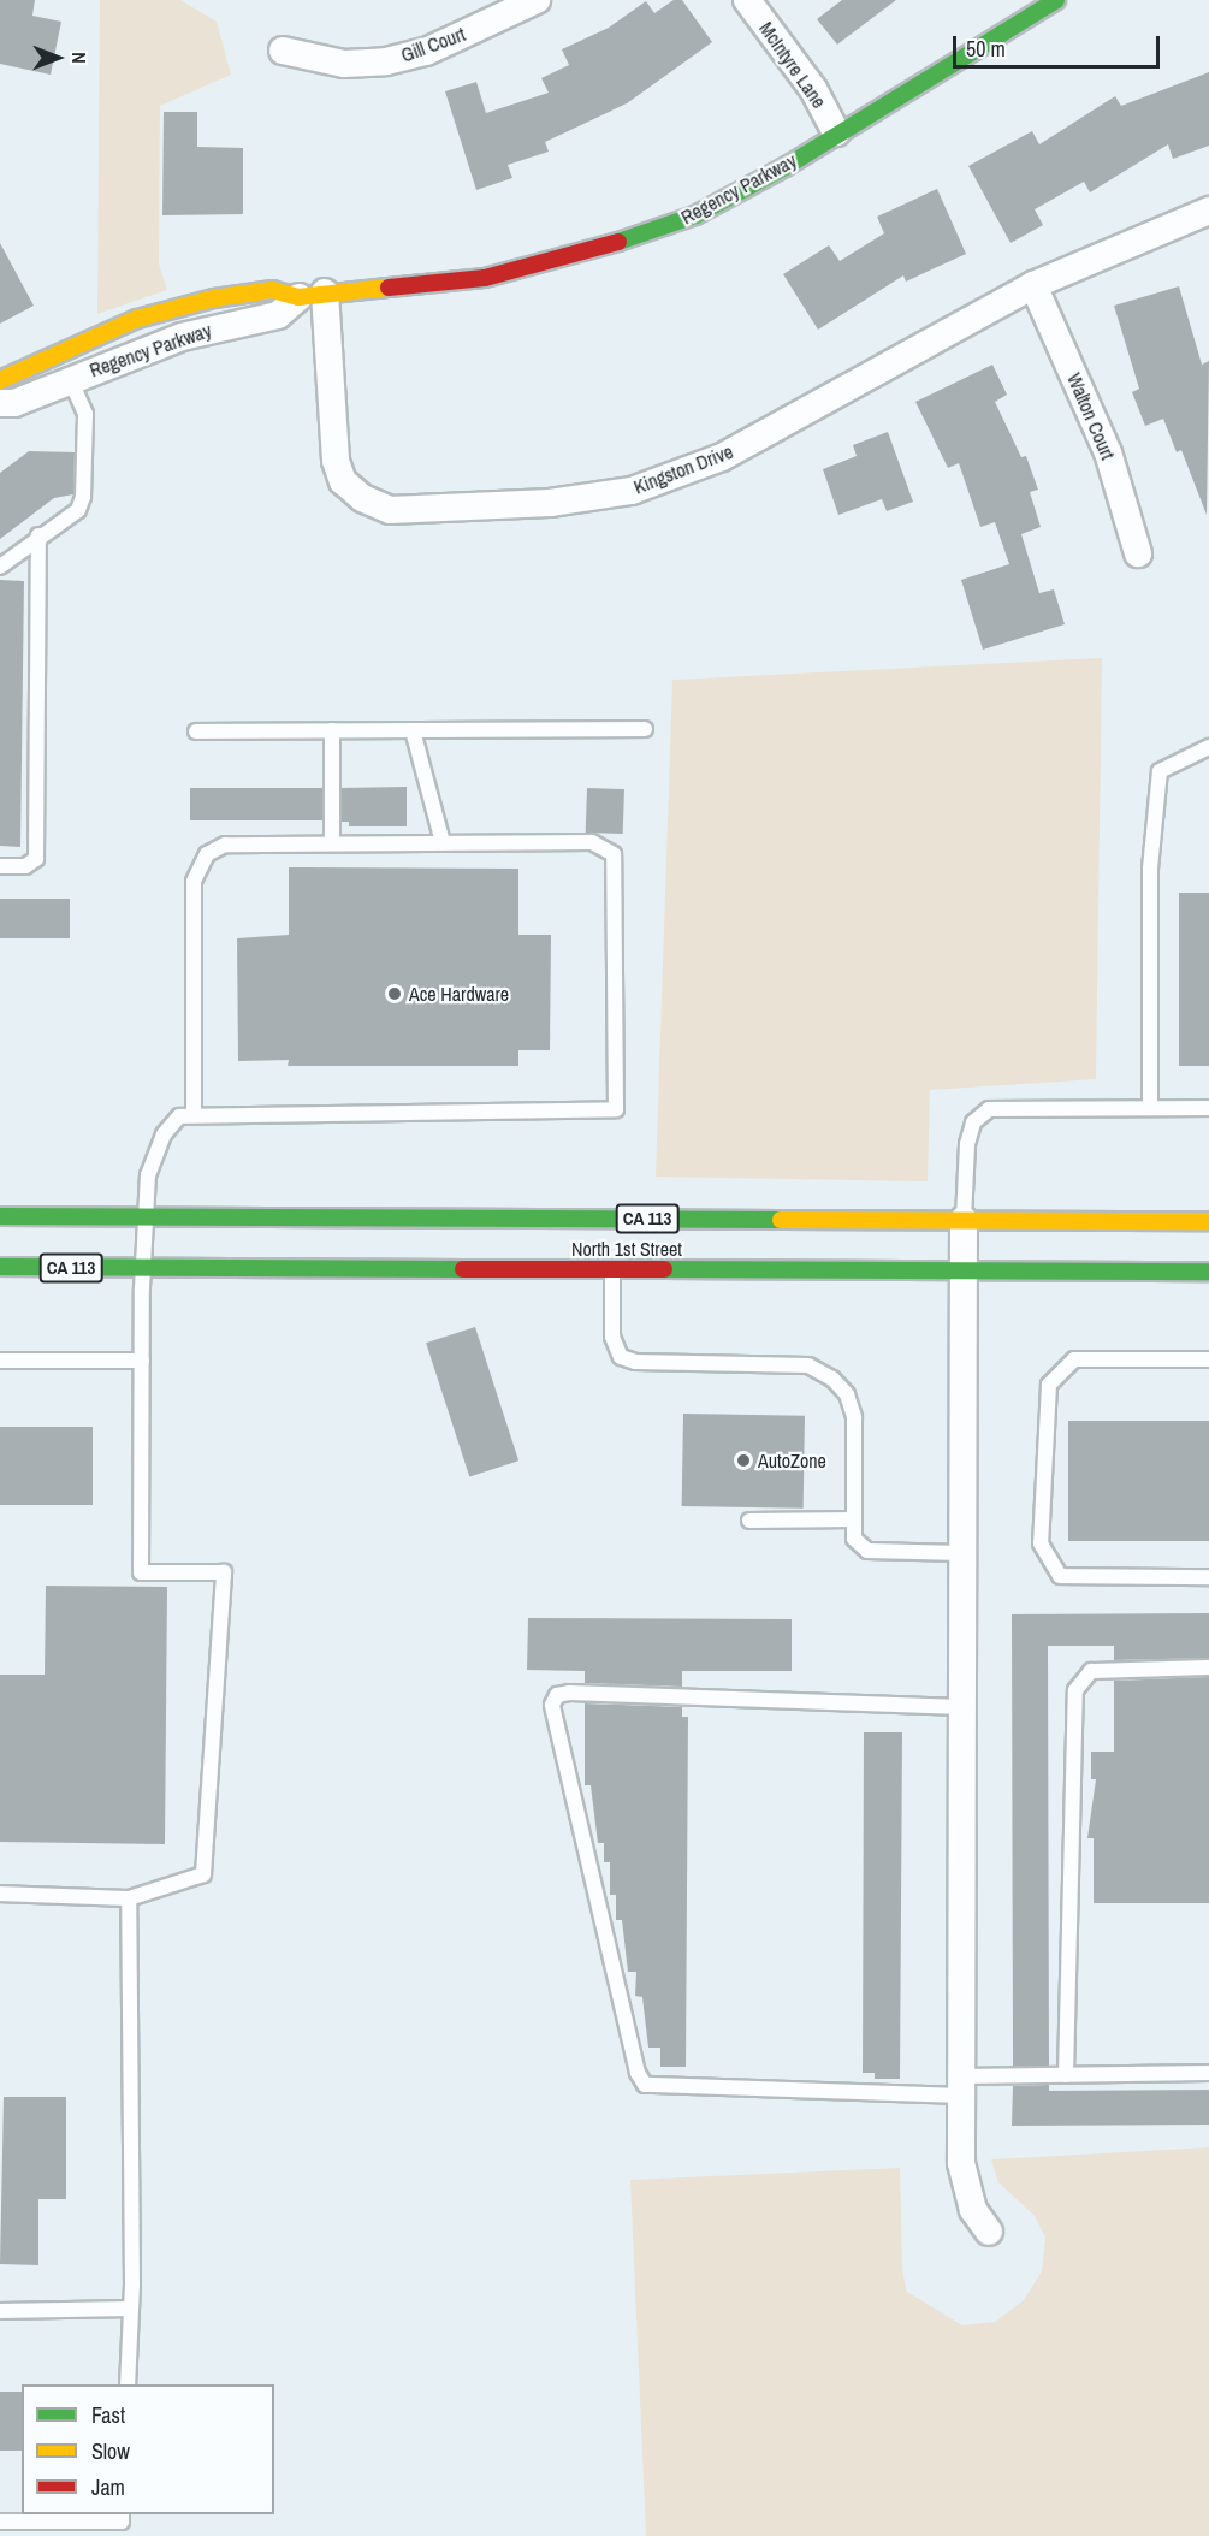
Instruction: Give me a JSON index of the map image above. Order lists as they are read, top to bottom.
{
  "streets": {
    "main road": ["Regency Parkway", "CA 113", "North 1st Street"],
    "street": [
      "Gill Court",
      "McIntyre Lane",
      "Walton Court",
      "Kingston Drive"
    ]
  },
  "crossings": [
    ["McIntyre Lane", "Regency Parkway"],
    ["Regency Parkway", "Kingston Drive"],
    ["Walton Court", "Kingston Drive"]
  ],
  "places": ["Ace Hardware", "AutoZone"],
  "legend": ["Fast", "Slow", "Jam"],
  "scale_bar": "50 m",
  "north": "right"
}
